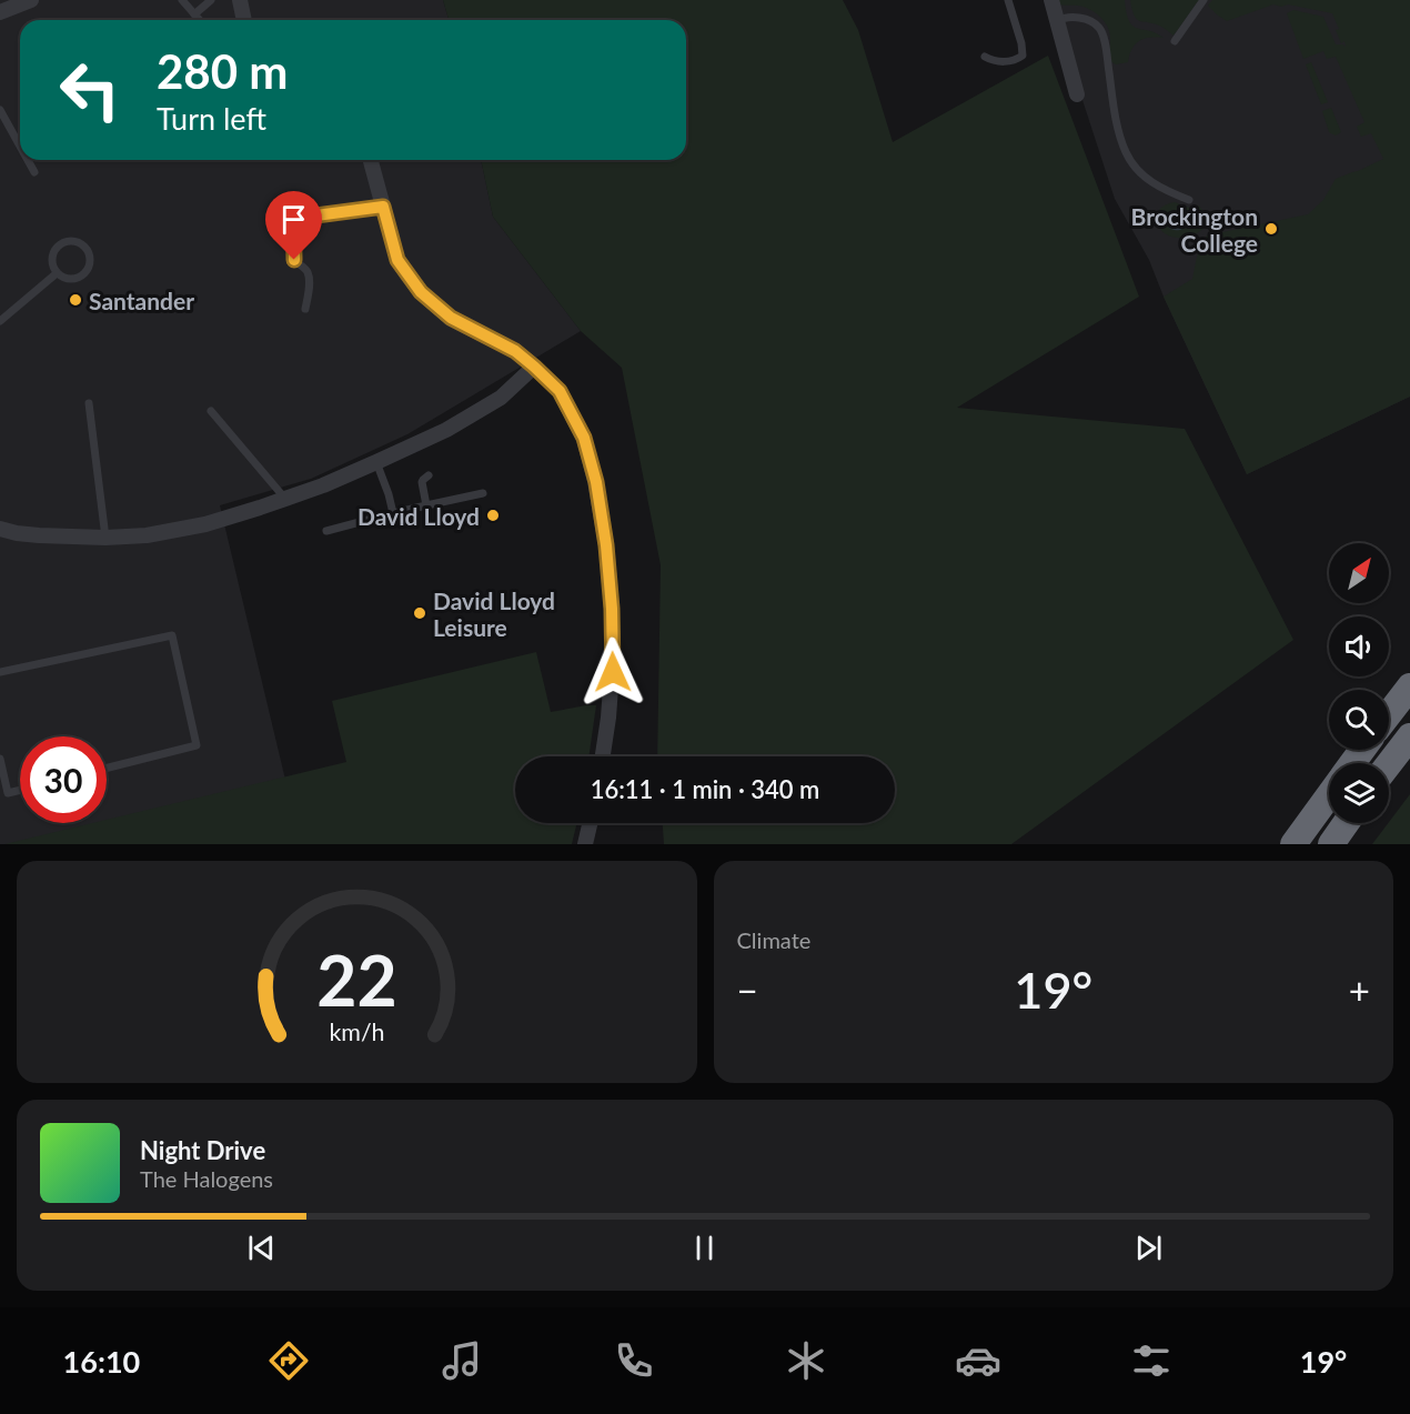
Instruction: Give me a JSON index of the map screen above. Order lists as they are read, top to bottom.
{
  "places": [
    "Brockington College",
    "Santander",
    "David Lloyd",
    "David Lloyd Leisure"
  ],
  "north": "top right",
  "page": {
    "turn": ["280 m", "Turn left"],
    "limit": "30",
    "trip": "16:11 · 1 min · 340 m",
    "tile": "Climate",
    "heat": ["−", "19°", "+"],
    "song": ["Night Drive", "The Halogens"],
    "tabs": ["16:10", "19°"],
    "gauge": ["22", "km/h"]
  }
}
